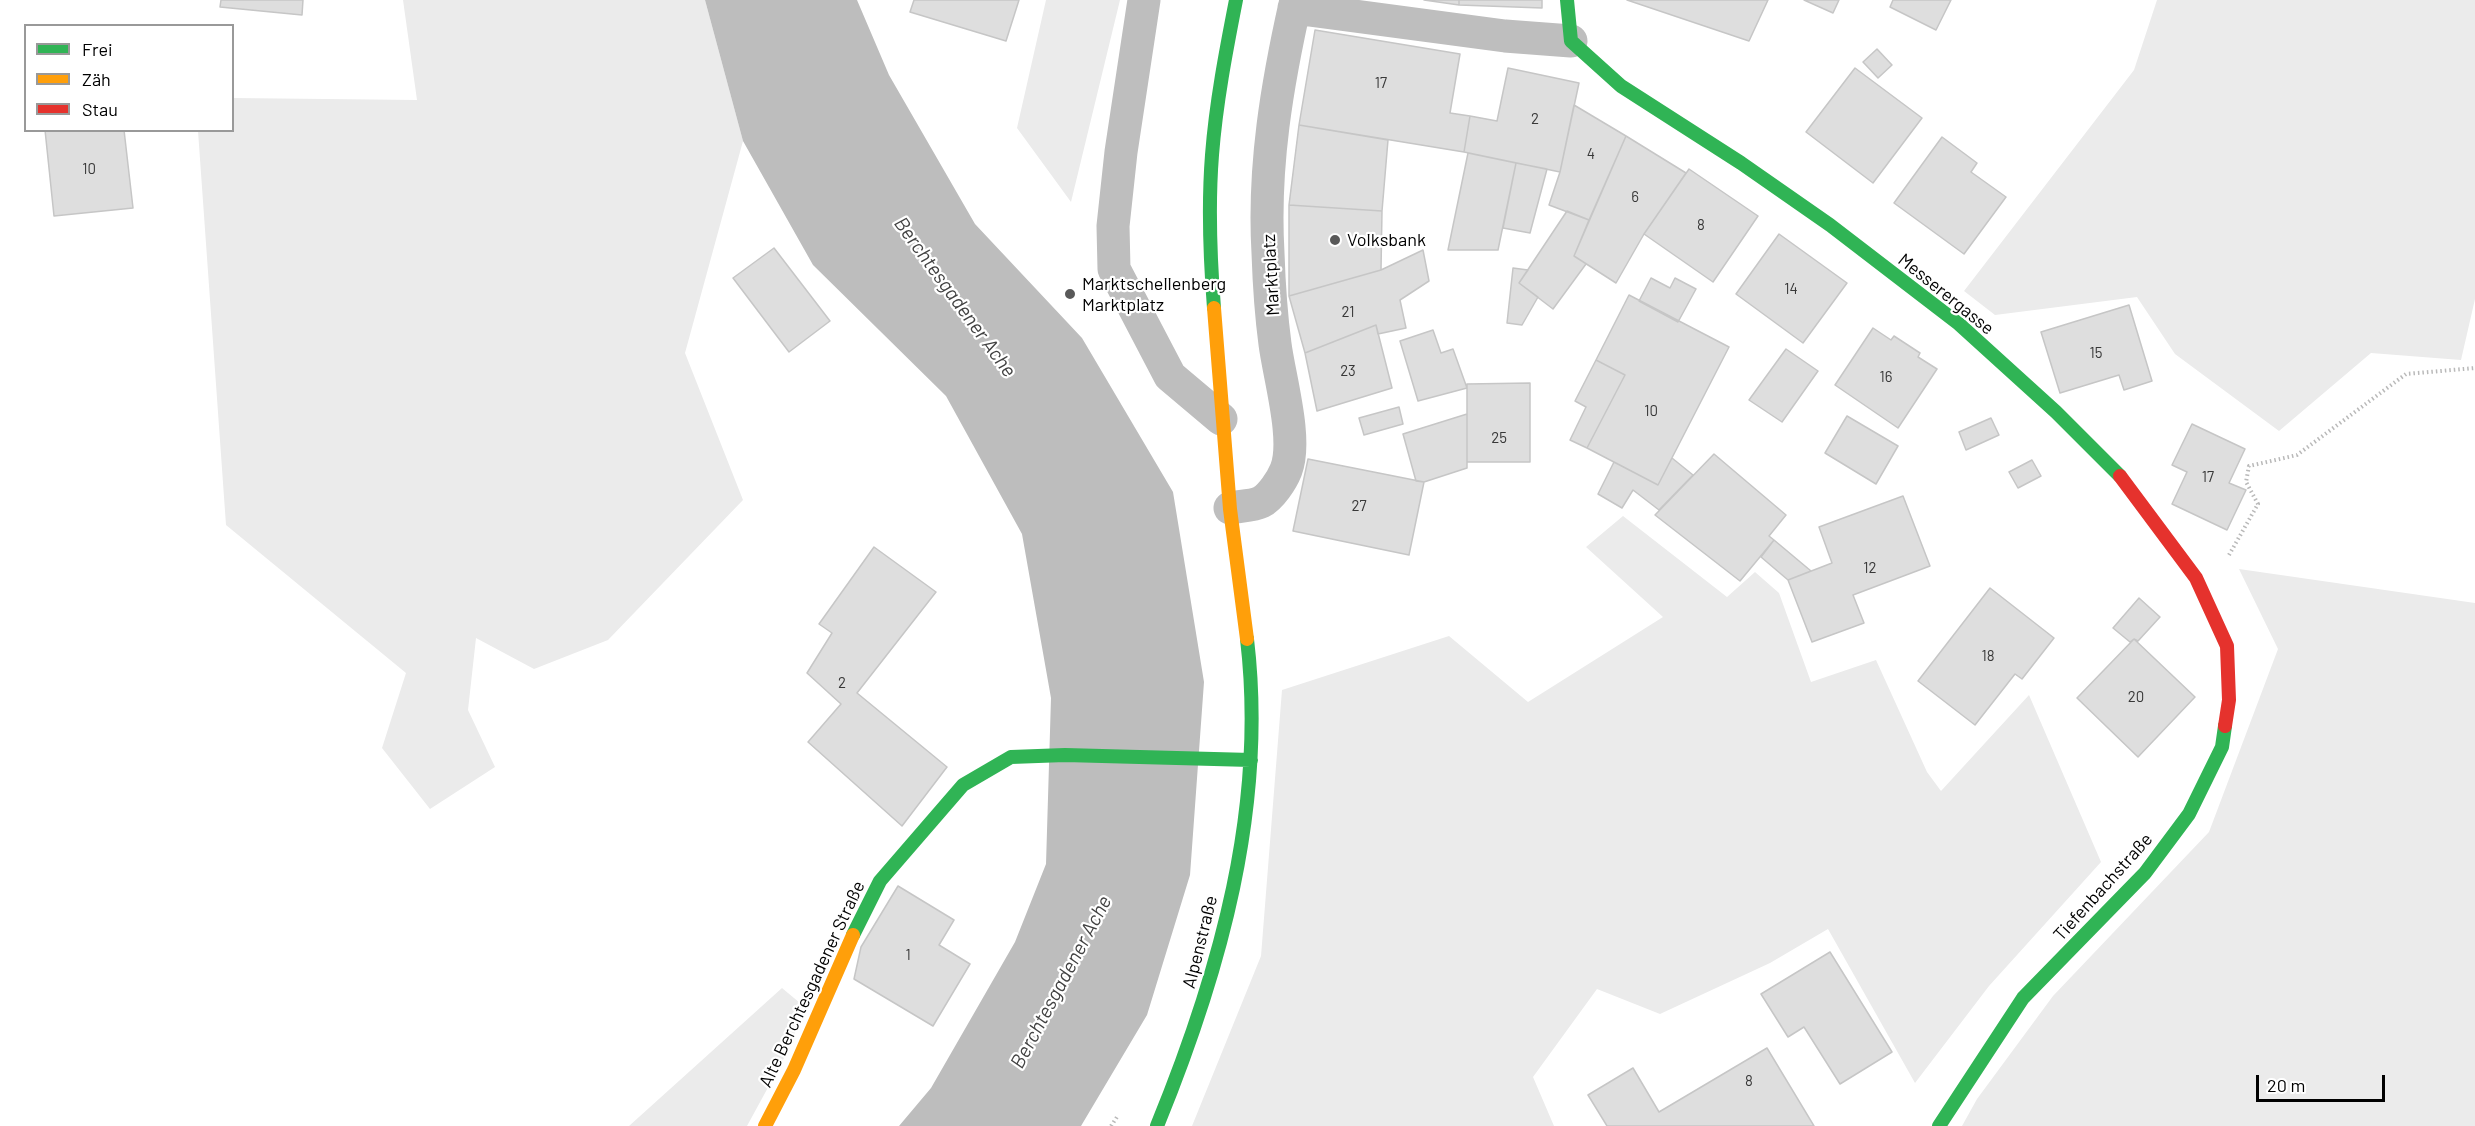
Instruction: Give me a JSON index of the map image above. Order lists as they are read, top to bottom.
{
  "streets": {
    "street": [
      "Marktplatz",
      "Messerergasse",
      "Tiefenbachstraße",
      "Alpenstraße",
      "Alte Berchtesgadener Straße"
    ]
  },
  "crossings": [
    ["Marktplatz", "Messerergasse"],
    ["Marktplatz", "Alpenstraße"],
    ["Messerergasse", "Tiefenbachstraße"],
    ["Alpenstraße", "Alte Berchtesgadener Straße"]
  ],
  "water": ["Berchtesgadener Ache"],
  "places": ["Volksbank", "Marktschellenberg Marktplatz"],
  "house_numbers": [
    "17",
    "2",
    "4",
    "10",
    "6",
    "8",
    "14",
    "21",
    "15",
    "23",
    "16",
    "10",
    "25",
    "17",
    "27",
    "12",
    "18",
    "2",
    "20",
    "1",
    "8"
  ],
  "legend": ["Frei", "Zäh", "Stau"],
  "scale_bar": "20 m"
}
